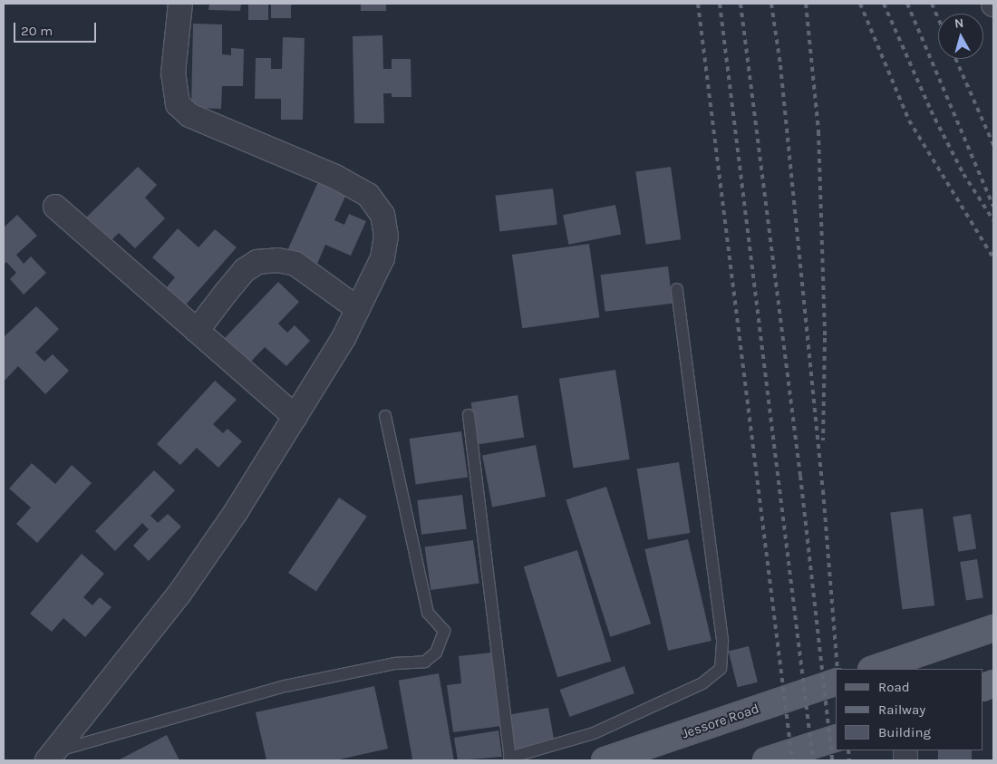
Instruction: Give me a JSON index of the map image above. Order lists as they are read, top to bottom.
{
  "streets": {
    "main road": ["Jessore Road"]
  },
  "legend": ["Road", "Railway", "Building"],
  "scale_bar": "20 m",
  "north": "top"
}
